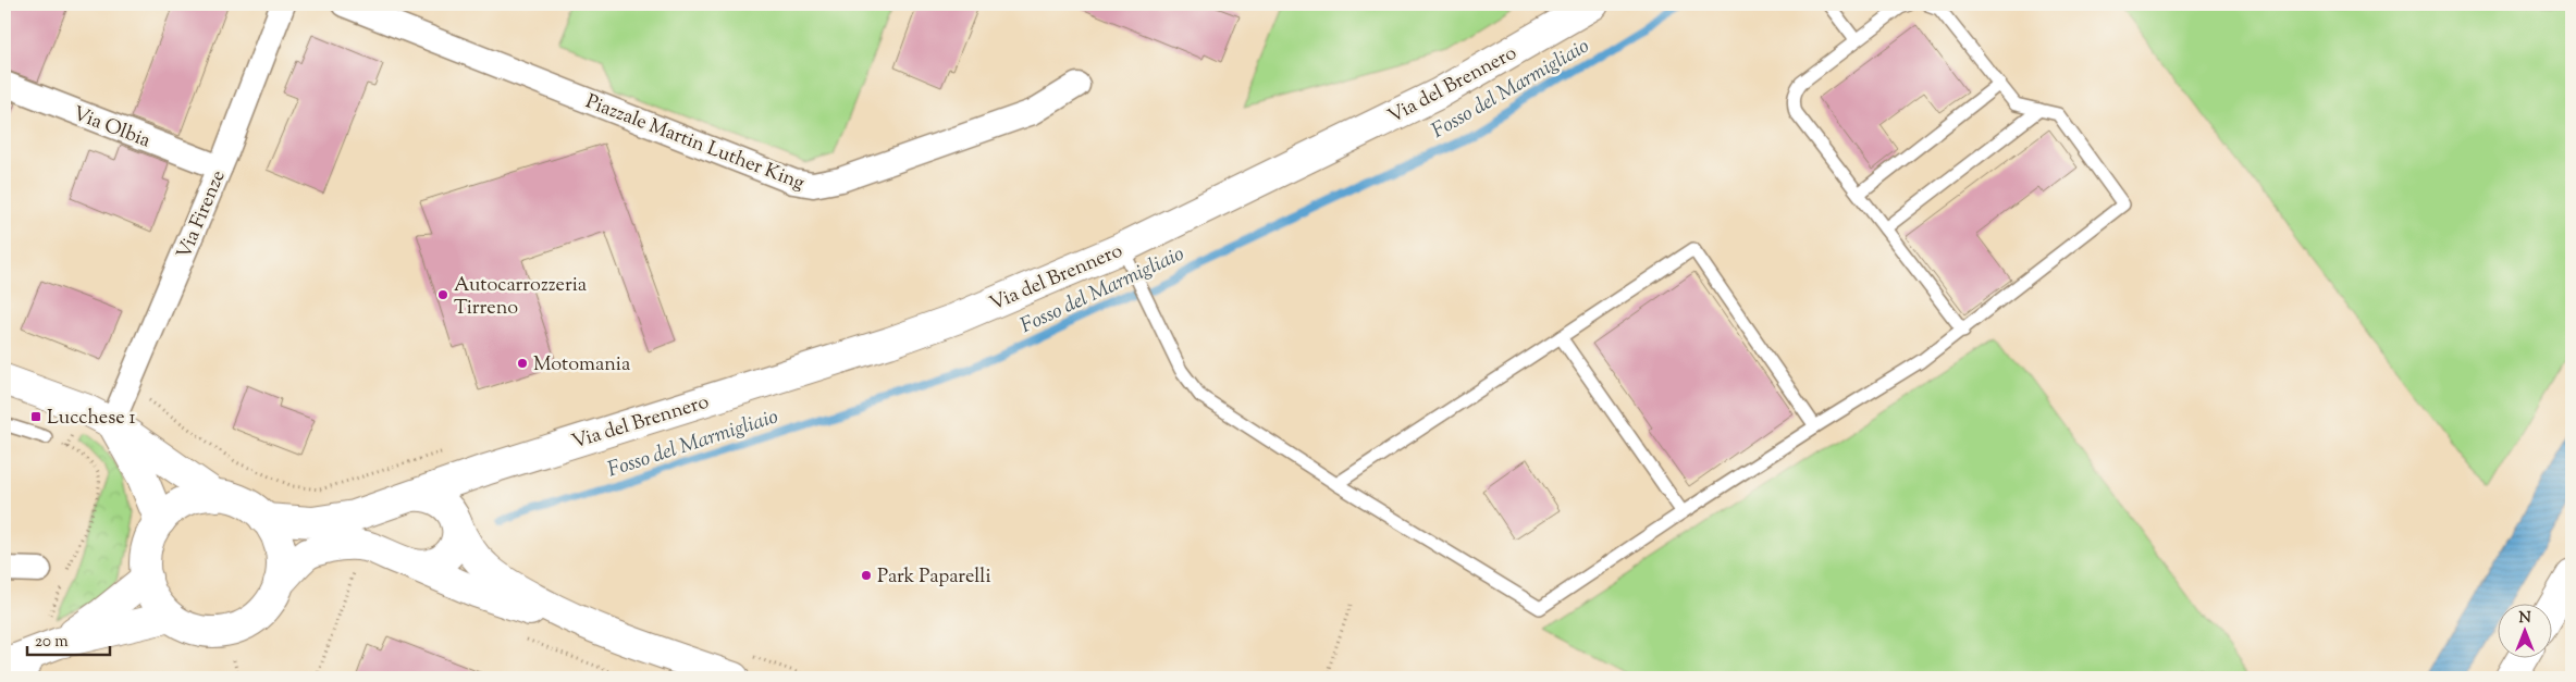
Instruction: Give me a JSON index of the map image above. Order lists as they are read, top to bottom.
{
  "streets": {
    "main road": ["Via del Brennero"],
    "street": ["Via Olbia", "Piazzale Martin Luther King", "Via Firenze"]
  },
  "crossings": [
    ["Via Olbia", "Via Firenze"]
  ],
  "water": ["Fosso del Marmigliaio"],
  "places": {
    "other": ["Autocarrozzeria Tirreno", "Motomania", "Park Paparelli"],
    "transit": ["Lucchese 1"]
  },
  "scale_bar": "20 m",
  "north": "top"
}
